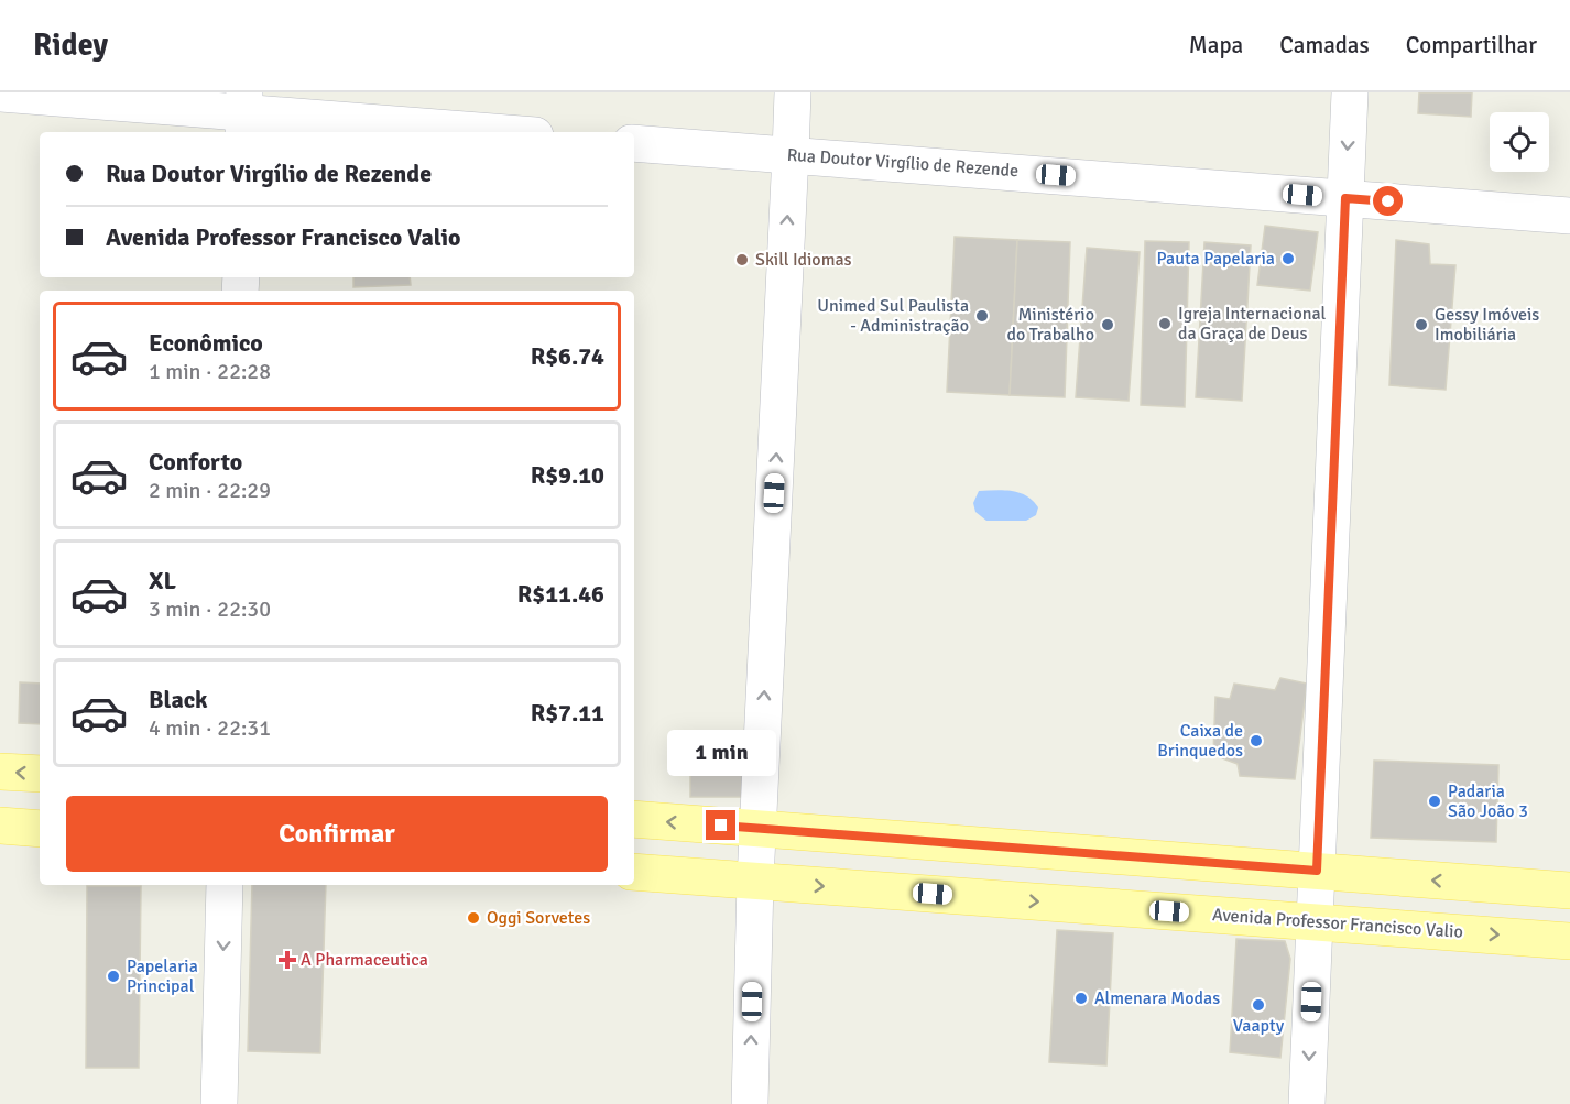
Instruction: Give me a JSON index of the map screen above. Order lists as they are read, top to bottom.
{
  "streets": {
    "main road": ["Avenida Professor Francisco Valio"],
    "street": ["Rua Doutor Virgílio de Rezende"]
  },
  "places": {
    "other": [
      "Pauta Papelaria",
      "Skill Idiomas",
      "Unimed Sul Paulista - Administração",
      "Igreja Internacional da Graça de Deus",
      "Ministério do Trabalho",
      "Gessy Imóveis Imobiliária",
      "Caixa de Brinquedos",
      "Padaria São João 3",
      "Oggi Sorvetes",
      "Papelaria Principal",
      "Almenara Modas",
      "Vaapty"
    ],
    "health": ["A Pharmaceutica"]
  },
  "page": {
    "header": "Ridey",
    "nav": ["Mapa", "Camadas", "Compartilhar"],
    "banner": ["Rua Doutor Virgílio de Rezende", "Avenida Professor Francisco Valio"],
    "list": [
      {
        "name": "Econômico",
        "note": "1 min · 22:28",
        "value": "R$6.74"
      },
      {
        "name": "Conforto",
        "note": "2 min · 22:29",
        "value": "R$9.10"
      },
      {
        "name": "XL",
        "note": "3 min · 22:30",
        "value": "R$11.46"
      },
      {
        "name": "Black",
        "note": "4 min · 22:31",
        "value": "R$7.11"
      }
    ],
    "bubble": "1 min",
    "buttons": "Confirmar"
  }
}
